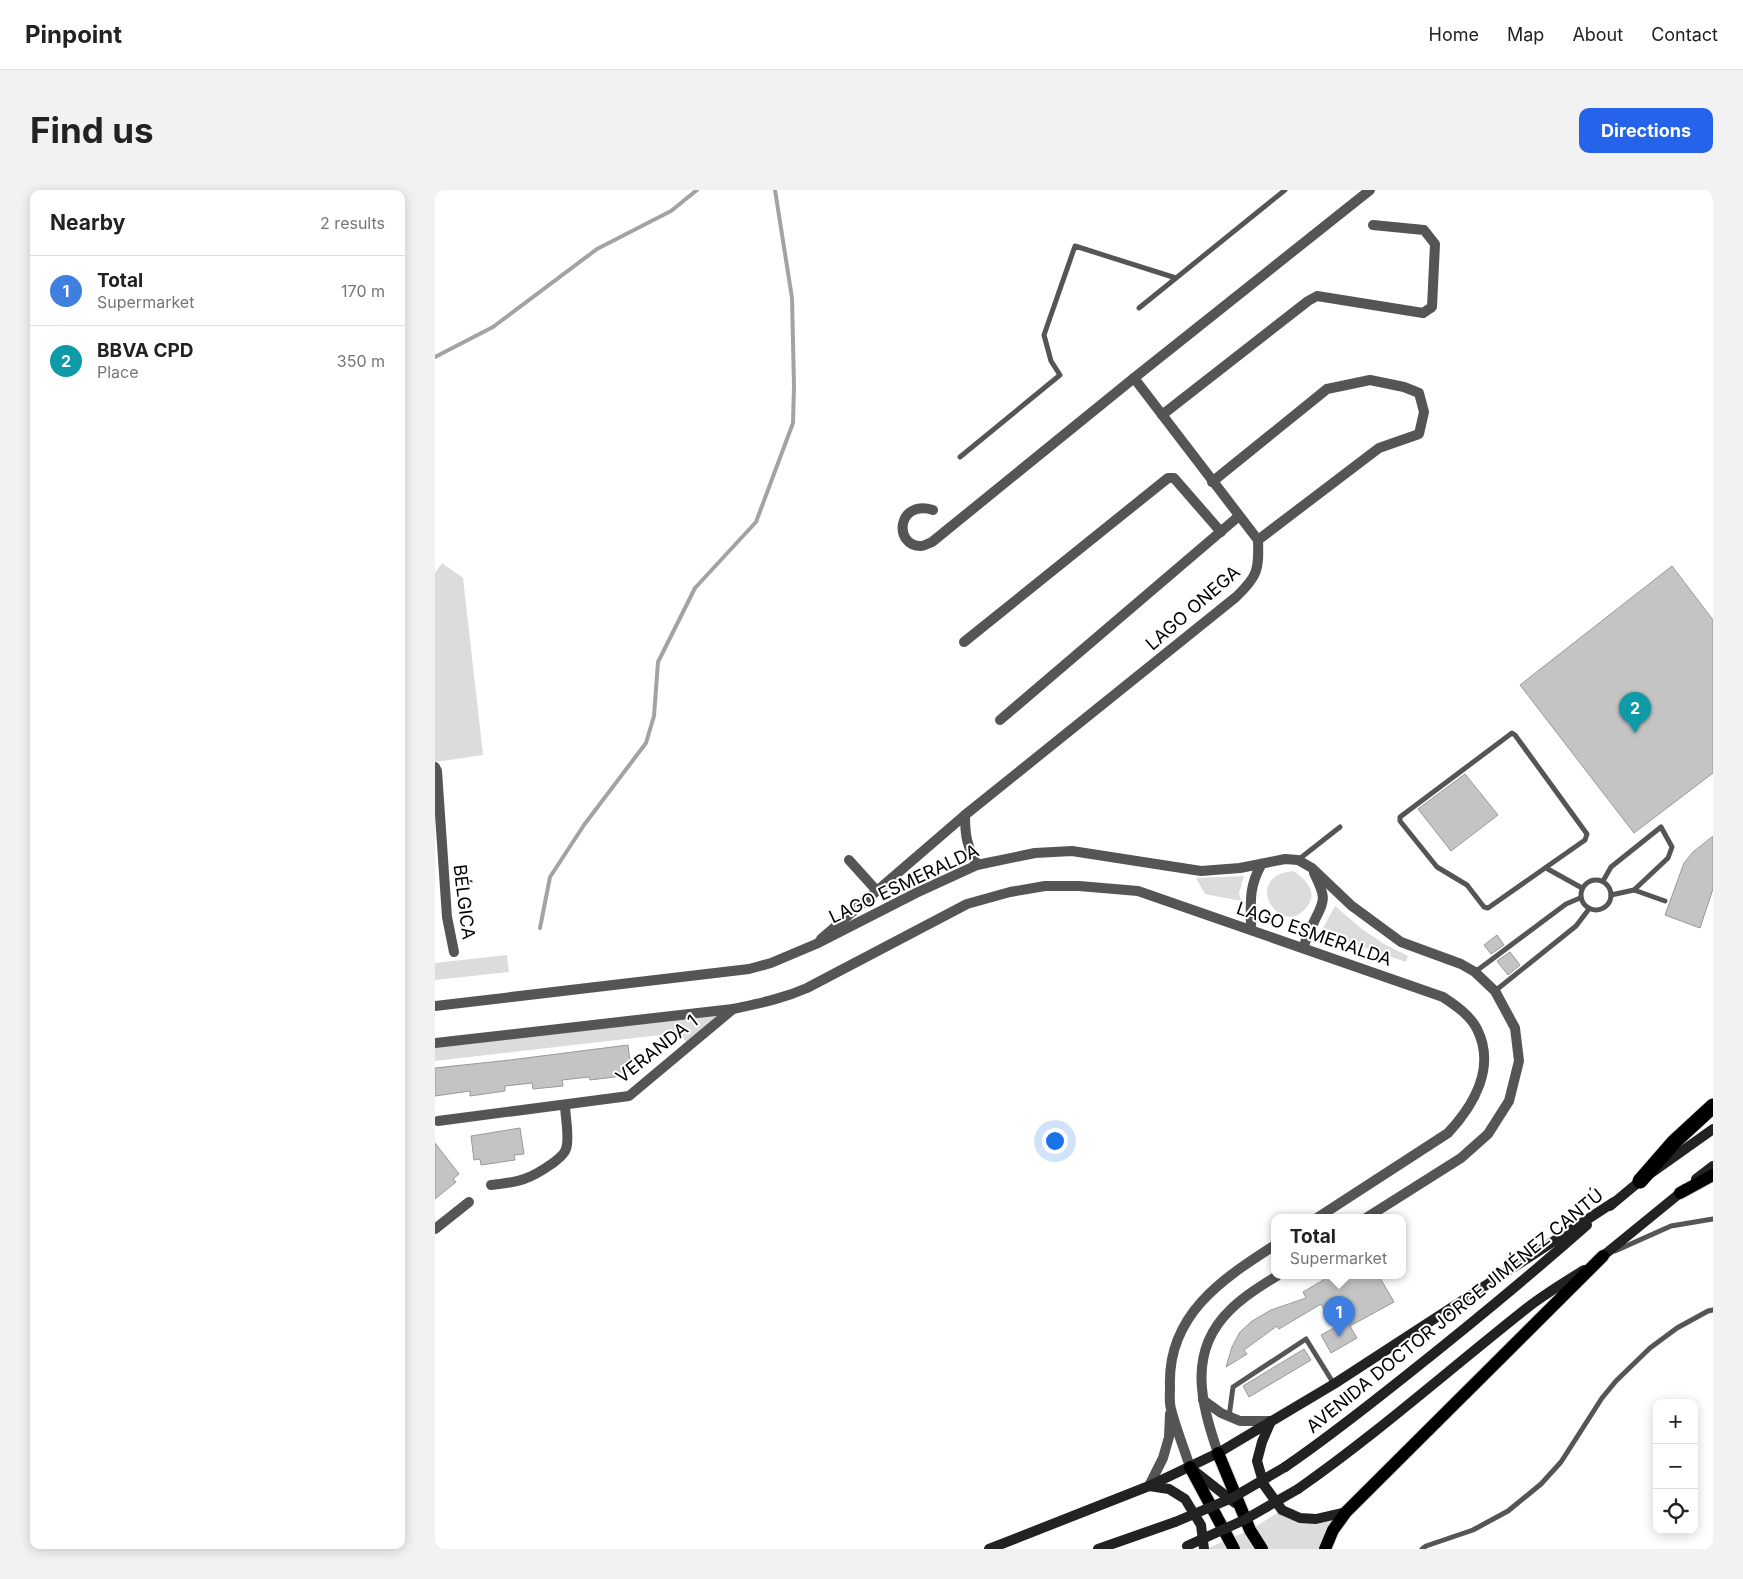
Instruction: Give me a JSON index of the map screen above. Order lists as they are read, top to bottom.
{
  "streets": {
    "main road": ["AVENIDA DOCTOR JORGE JIMÉNEZ CANTÚ"],
    "street": [
      "LAGO ONEGA",
      "LAGO ESMERALDA",
      "BÉLGICA",
      "VERANDA 1"
    ]
  },
  "crossings": [
    ["LAGO ONEGA", "LAGO ESMERALDA"],
    ["LAGO ESMERALDA", "VERANDA 1"]
  ],
  "page": {
    "header": "Pinpoint",
    "nav": [
      "Home",
      "Map",
      "About",
      "Contact"
    ],
    "buttons": "Directions",
    "title": "Find us",
    "heading": ["Nearby", "2 results"],
    "list": [
      {
        "mark": "1",
        "name": "Total",
        "note": "Supermarket",
        "value": "170 m"
      },
      {
        "mark": "2",
        "name": "BBVA CPD",
        "note": "Place",
        "value": "350 m"
      }
    ],
    "pins": ["2", "1"],
    "popup": ["Total", "Supermarket"],
    "map_buttons": ["+", "−"]
  }
}
